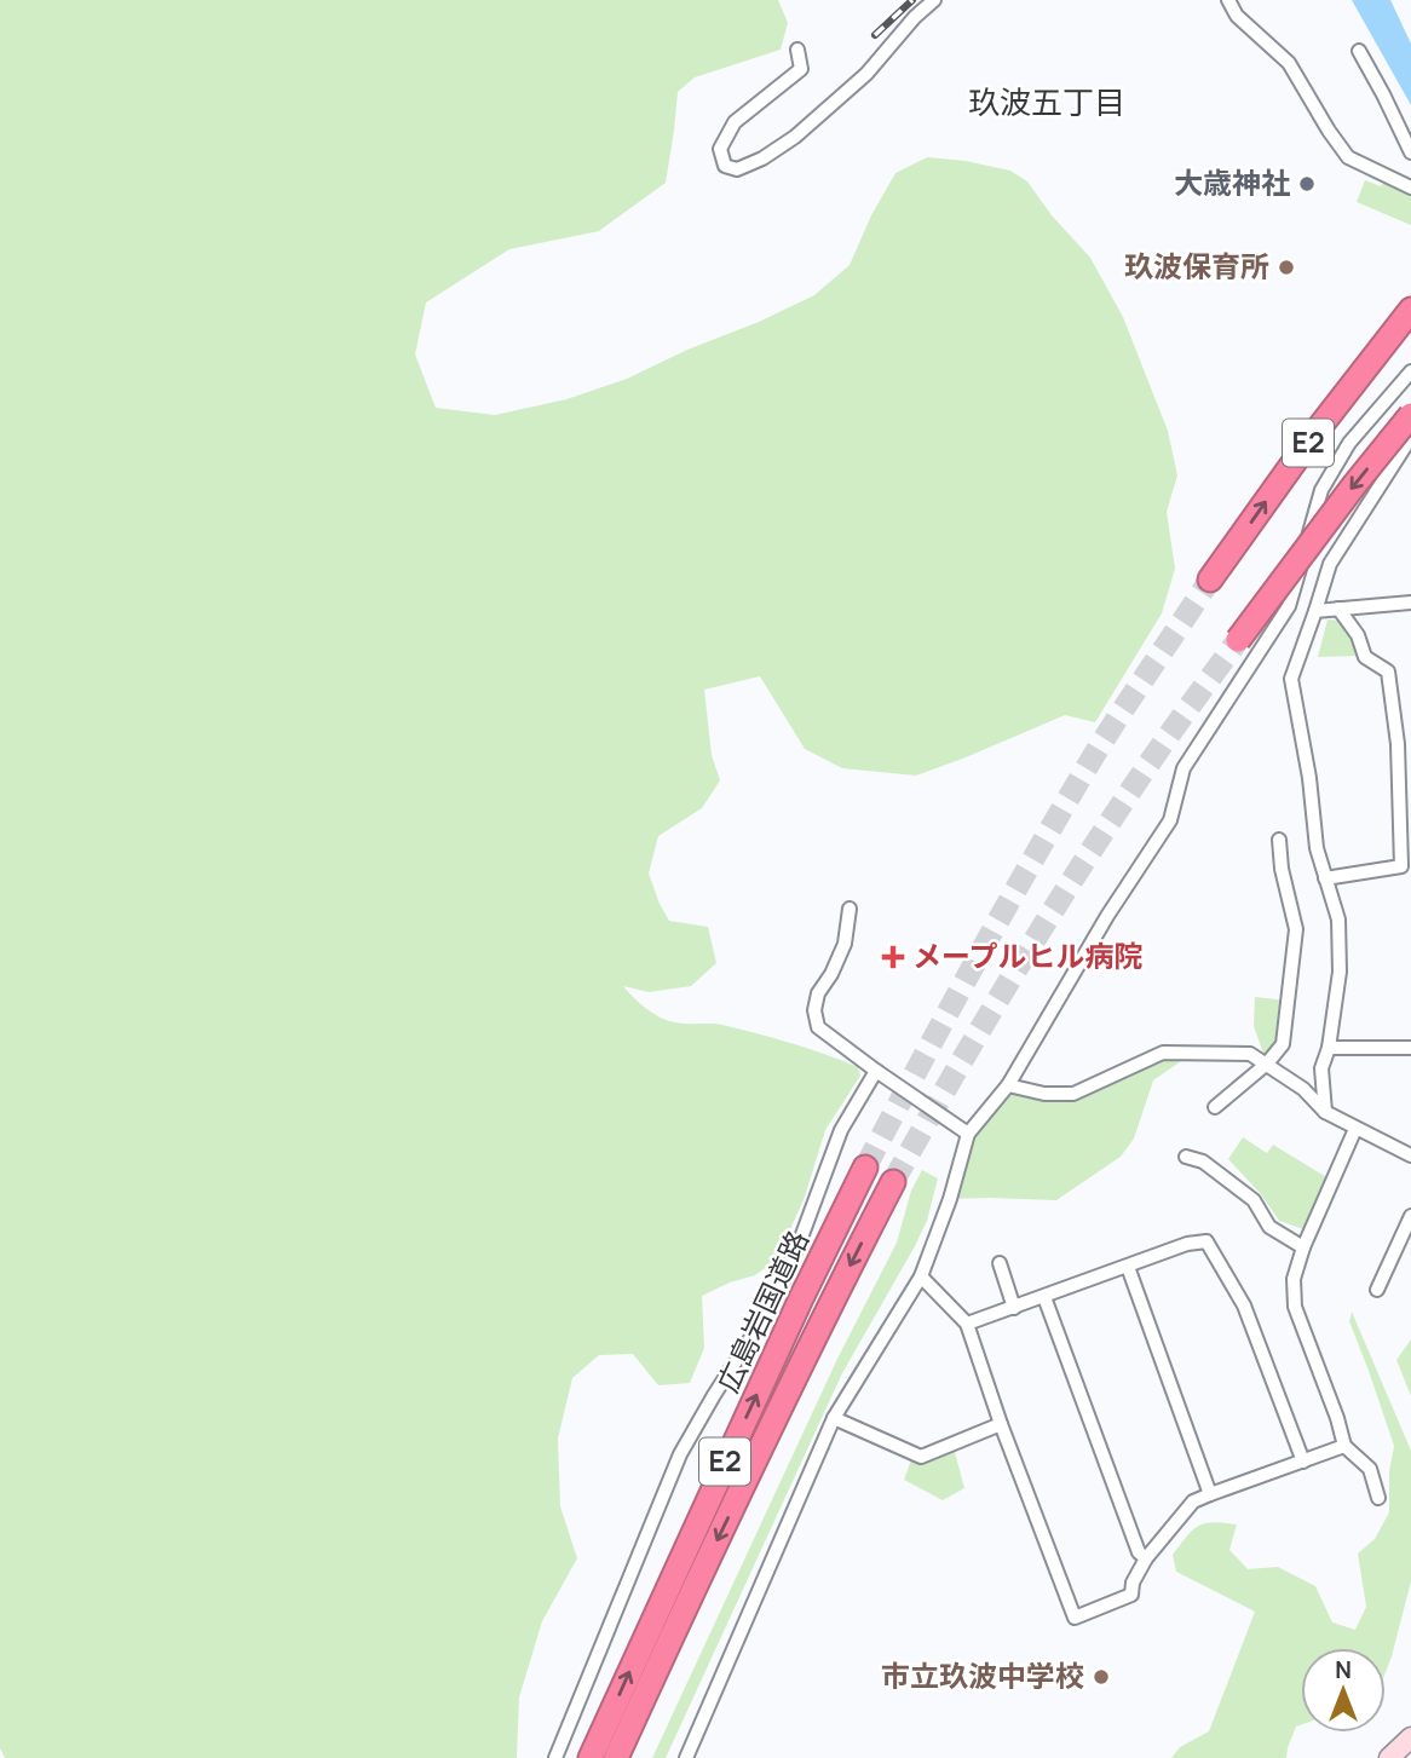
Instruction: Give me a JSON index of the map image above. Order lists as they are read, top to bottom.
{
  "streets": {
    "highway": ["E2", "広島岩国道路"]
  },
  "districts": ["玖波五丁目"],
  "places": {
    "other": ["大歳神社", "玖波保育所", "市立玖波中学校"],
    "health": ["メープルヒル病院"]
  },
  "north": "top"
}
